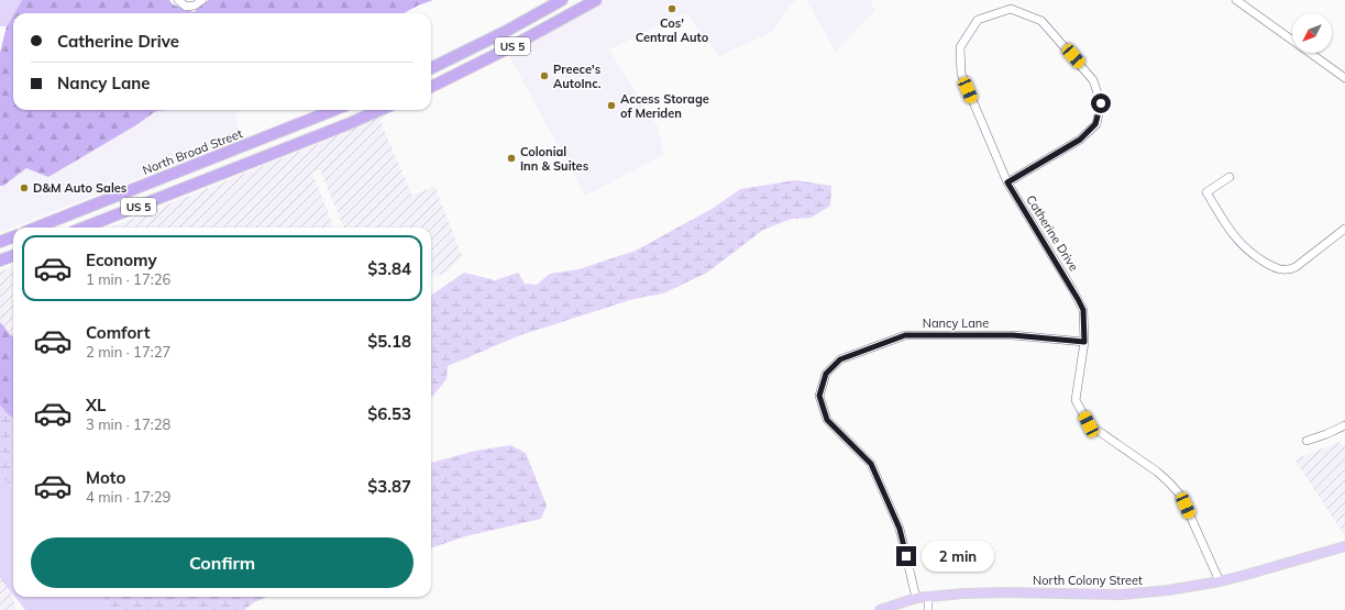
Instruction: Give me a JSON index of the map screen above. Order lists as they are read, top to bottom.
{
  "streets": {
    "highway": ["US 5", "North Broad Street"],
    "main road": ["North Colony Street"],
    "street": ["Catherine Drive", "Nancy Lane"]
  },
  "crossings": [
    ["Catherine Drive", "Nancy Lane"],
    ["Catherine Drive", "North Colony Street"],
    ["Nancy Lane", "North Colony Street"]
  ],
  "places": [
    "Cos' Central Auto",
    "Preece's AutoInc.",
    "Access Storage of Meriden",
    "Colonial Inn & Suites",
    "D&M Auto Sales"
  ],
  "north": "bottom left",
  "page": {
    "banner": ["Catherine Drive", "Nancy Lane"],
    "list": [
      {
        "name": "Economy",
        "note": "1 min · 17:26",
        "value": "$3.84"
      },
      {
        "name": "Comfort",
        "note": "2 min · 17:27",
        "value": "$5.18"
      },
      {
        "name": "XL",
        "note": "3 min · 17:28",
        "value": "$6.53"
      },
      {
        "name": "Moto",
        "note": "4 min · 17:29",
        "value": "$3.87"
      }
    ],
    "buttons": "Confirm",
    "bubble": "2 min"
  }
}
